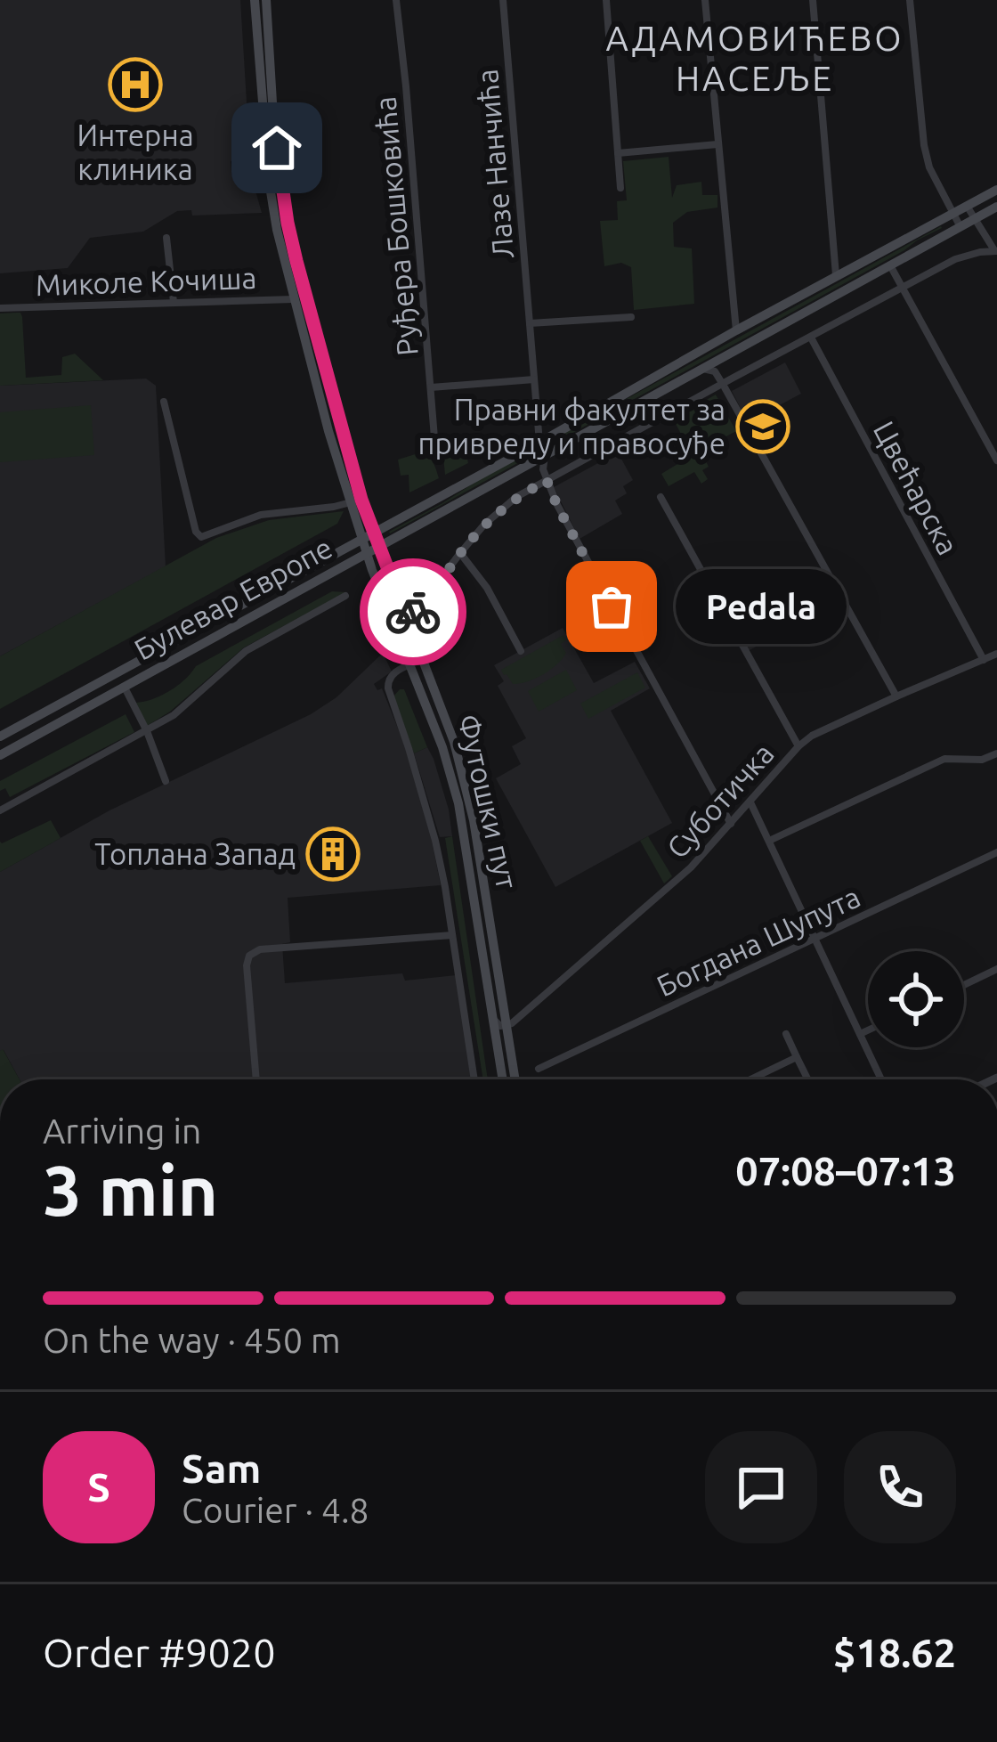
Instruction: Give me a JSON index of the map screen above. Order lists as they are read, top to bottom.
{
  "streets": {
    "main road": ["Булевар Европе", "Футошки пут"],
    "street": [
      "Лазе Нанчића",
      "Руђера Бошковића",
      "Миколе Кочиша",
      "Цвећарска",
      "Суботичка",
      "Богдана Шупута"
    ]
  },
  "crossings": [
    ["Лазе Нанчића", "Булевар Европе"],
    ["Миколе Кочиша", "Футошки пут"],
    ["Цвећарска", "Суботичка"],
    ["Булевар Европе", "Футошки пут"],
    ["Суботичка", "Футошки пут"]
  ],
  "districts": ["АДАМОВИЋЕВО НАСЕЉЕ"],
  "places": {
    "hospital": ["Интерна клиника"],
    "school or university": ["Правни факултет за привреду и правосуђе"],
    "other": ["Pedala"],
    "building": ["Топлана Запад"]
  },
  "page": {
    "bubble": "Pedala",
    "heading": ["3 min", "Arriving in", "07:08–07:13"],
    "panel": [
      "Sam",
      "Courier · 4.8",
      "Order #9020",
      "$18.62"
    ],
    "bar": "On the way · 450 m",
    "round": "S"
  }
}
